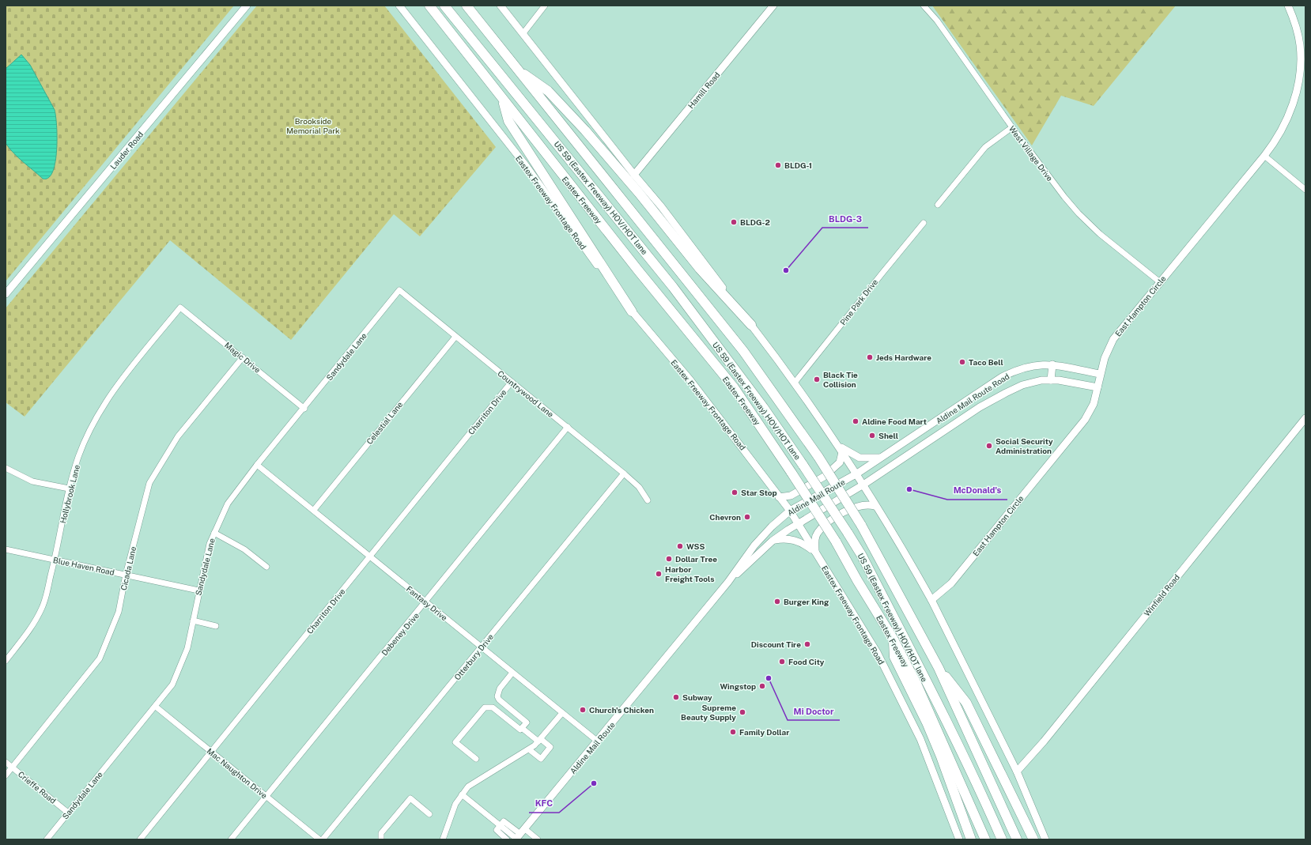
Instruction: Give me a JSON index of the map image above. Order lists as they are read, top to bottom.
{
  "streets": {
    "highway": ["US 59 (Eastex Freeway) HOV/HOT lane", "Eastex Freeway"],
    "main road": [
      "Hamill Road",
      "Lauder Road",
      "Eastex Freeway Frontage Road",
      "East Hampton Circle",
      "Aldine Mail Route Road",
      "Aldine Mail Route",
      "Winfield Road"
    ],
    "street": [
      "West Village Drive",
      "Pine Park Drive",
      "Sandydale Lane",
      "Magic Drive",
      "Countrywood Lane",
      "Charriton Drive",
      "Celestial Lane",
      "Hollybrook Lane",
      "Blue Haven Road",
      "Cicada Lane",
      "Fantasy Drive",
      "Debeney Drive",
      "Otterbury Drive",
      "Mac Naughton Drive",
      "Crieffe Road"
    ]
  },
  "crossings": [
    ["West Village Drive", "East Hampton Circle"],
    ["Eastex Freeway Frontage Road", "Aldine Mail Route"],
    ["East Hampton Circle", "Aldine Mail Route Road"],
    ["Sandydale Lane", "Magic Drive"],
    ["Sandydale Lane", "Countrywood Lane"],
    ["Sandydale Lane", "Blue Haven Road"],
    ["Sandydale Lane", "Fantasy Drive"],
    ["Sandydale Lane", "Mac Naughton Drive"],
    ["Sandydale Lane", "Crieffe Road"],
    ["Magic Drive", "Hollybrook Lane"],
    ["Magic Drive", "Cicada Lane"],
    ["Countrywood Lane", "Charriton Drive"],
    ["Countrywood Lane", "Celestial Lane"],
    ["Countrywood Lane", "Debeney Drive"],
    ["Countrywood Lane", "Otterbury Drive"],
    ["Aldine Mail Route Road", "Aldine Mail Route"],
    ["Charriton Drive", "Fantasy Drive"],
    ["Charriton Drive", "Mac Naughton Drive"],
    ["Celestial Lane", "Fantasy Drive"],
    ["Hollybrook Lane", "Blue Haven Road"],
    ["Aldine Mail Route", "Fantasy Drive"],
    ["Blue Haven Road", "Cicada Lane"],
    ["Cicada Lane", "Crieffe Road"],
    ["Fantasy Drive", "Debeney Drive"],
    ["Fantasy Drive", "Otterbury Drive"],
    ["Debeney Drive", "Mac Naughton Drive"]
  ],
  "parks": ["Brookside Memorial Park"],
  "places": [
    "BLDG-1",
    "BLDG-2",
    "BLDG-3",
    "Jeds Hardware",
    "Taco Bell",
    "Black Tie Collision",
    "Aldine Food Mart",
    "Shell",
    "Social Security Administration",
    "McDonald's",
    "Star Stop",
    "Chevron",
    "WSS",
    "Dollar Tree",
    "Harbor Freight Tools",
    "Burger King",
    "Discount Tire",
    "Food City",
    "Mi Doctor",
    "Wingstop",
    "Subway",
    "Church's Chicken",
    "Supreme Beauty Supply",
    "Family Dollar",
    "KFC"
  ]
}
